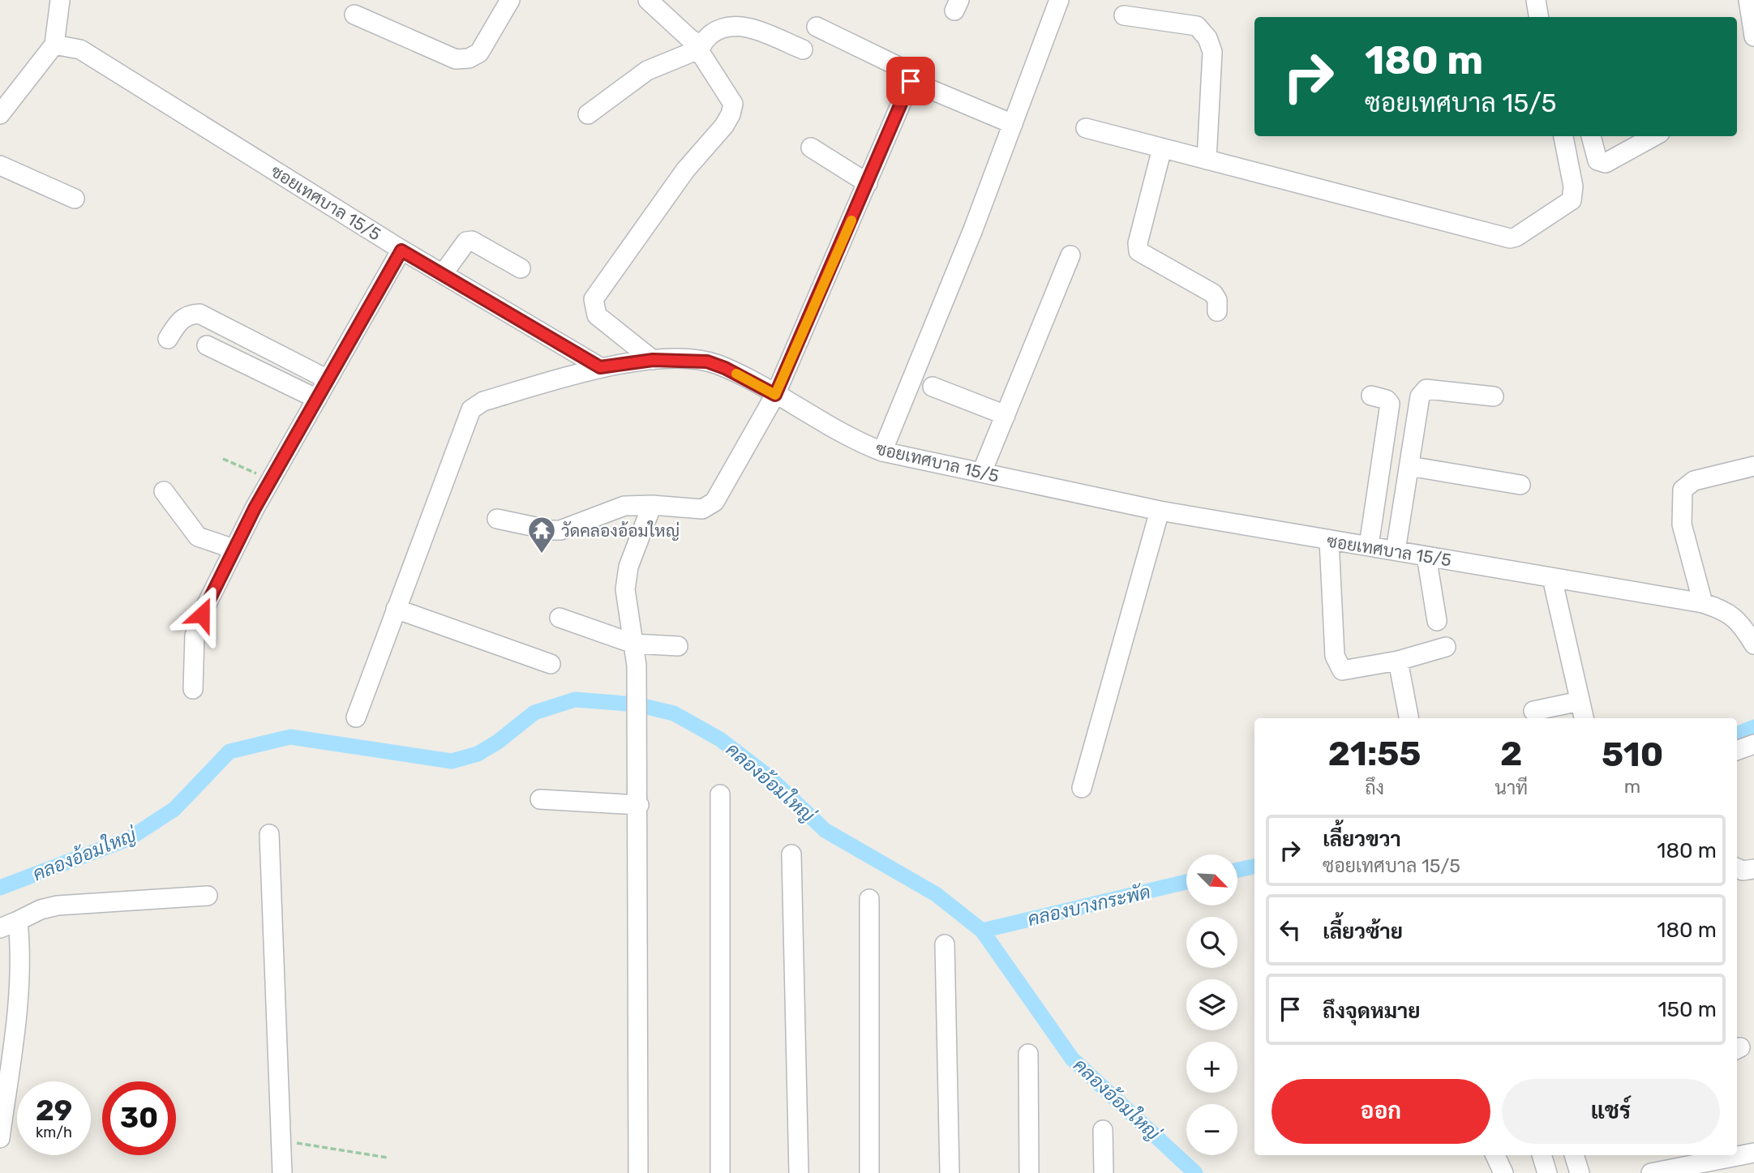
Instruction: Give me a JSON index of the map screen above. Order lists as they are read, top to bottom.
{
  "streets": {
    "street": ["ซอยเทศบาล 15/5"]
  },
  "water": ["คลองอ้อมใหญ่", "คลองบางกระพัด"],
  "places": {
    "temple": ["วัดคลองอ้อมใหญ่"]
  },
  "north": "bottom right",
  "page": {
    "turn": ["180 m", "ซอยเทศบาล 15/5"],
    "eta": [
      "21:55",
      "ถึง",
      "2",
      "นาที",
      "510",
      "m"
    ],
    "list": [
      {
        "name": "เลี้ยวขวา",
        "note": "ซอยเทศบาล 15/5",
        "value": "180 m"
      },
      {
        "name": "เลี้ยวซ้าย",
        "value": "180 m"
      },
      {
        "name": "ถึงจุดหมาย",
        "value": "150 m"
      }
    ],
    "map_buttons": ["+", "−"],
    "buttons": ["ออก", "แชร์"],
    "speed": "29 km/h",
    "limit": "30"
  }
}
